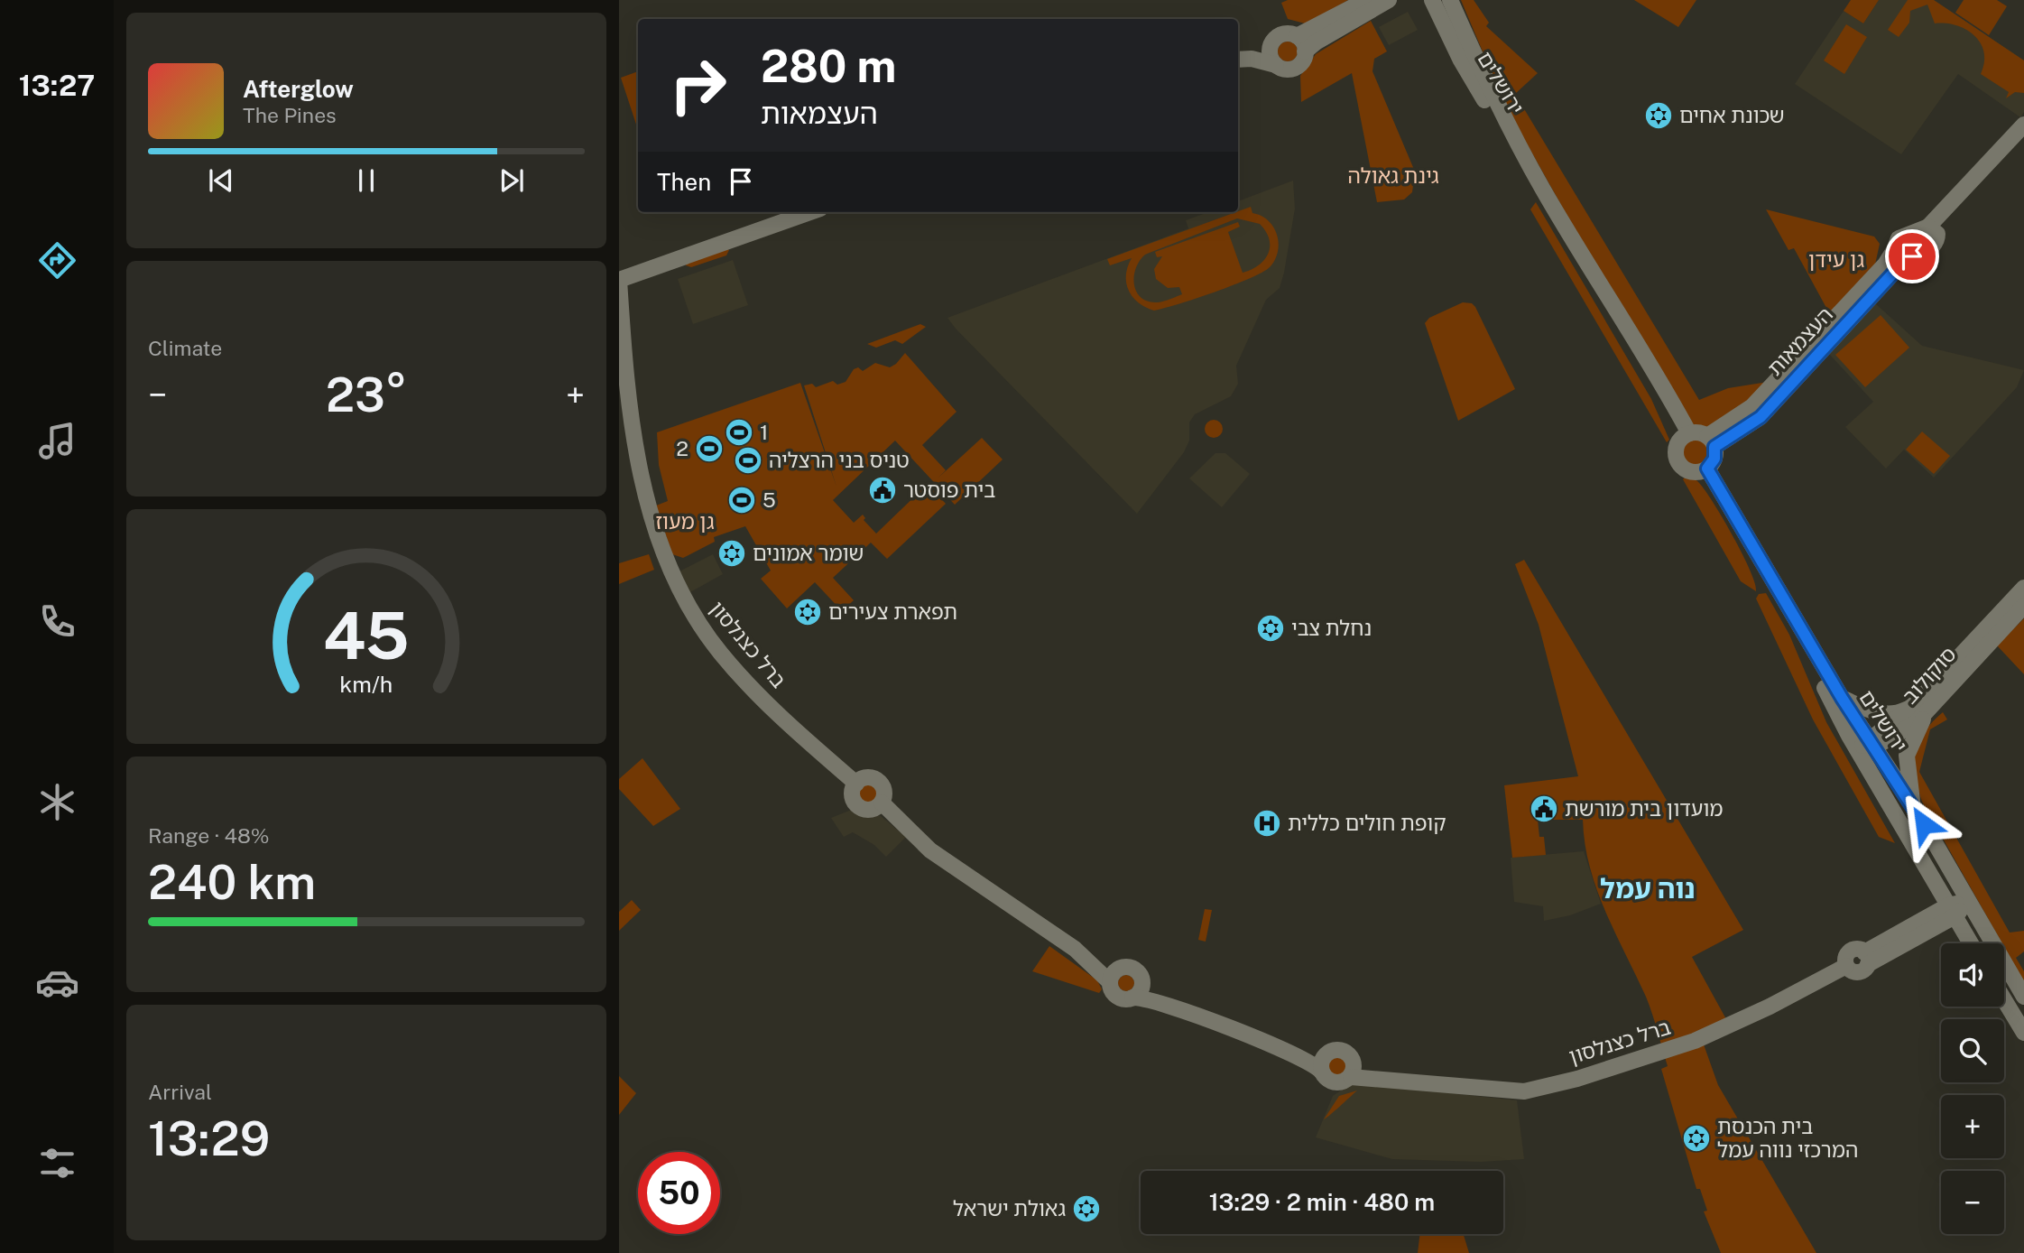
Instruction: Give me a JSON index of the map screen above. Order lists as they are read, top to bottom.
{
  "streets": {
    "street": [
      "ירושלים",
      "העצמאות",
      "ברל כצנלסון",
      "סוקולוב"
    ]
  },
  "crossings": [
    ["ירושלים", "העצמאות"],
    ["ירושלים", "ברל כצנלסון"],
    ["ירושלים", "סוקולוב"]
  ],
  "districts": ["נוה עמל"],
  "parks": ["גינת גאולה", "גן עידן", "גן מעוז"],
  "places": {
    "synagogue": [
      "שכונת אחים",
      "שומר אמונים",
      "תפארת צעירים",
      "נחלת צבי",
      "בית הכנסת המרכזי נווה עמל",
      "גאולת ישראל"
    ],
    "sports": [
      "1",
      "2",
      "טניס בני הרצליה",
      "5"
    ],
    "public building": ["בית פוסטר", "מועדון בית מורשת"],
    "hospital": ["קופת חולים כללית"]
  },
  "page": {
    "tabs": "13:27",
    "turn": ["280 m", "העצמאות"],
    "song": ["Afterglow", "The Pines"],
    "then": "Then",
    "tile": [
      "Climate",
      ["Range · 48%", "240 km"],
      ["Arrival", "13:29"]
    ],
    "heat": ["−", "23°", "+"],
    "map_buttons": ["+", "−"],
    "limit": "50",
    "trip": "13:29 · 2 min · 480 m",
    "gauge": ["45", "km/h"]
  }
}
